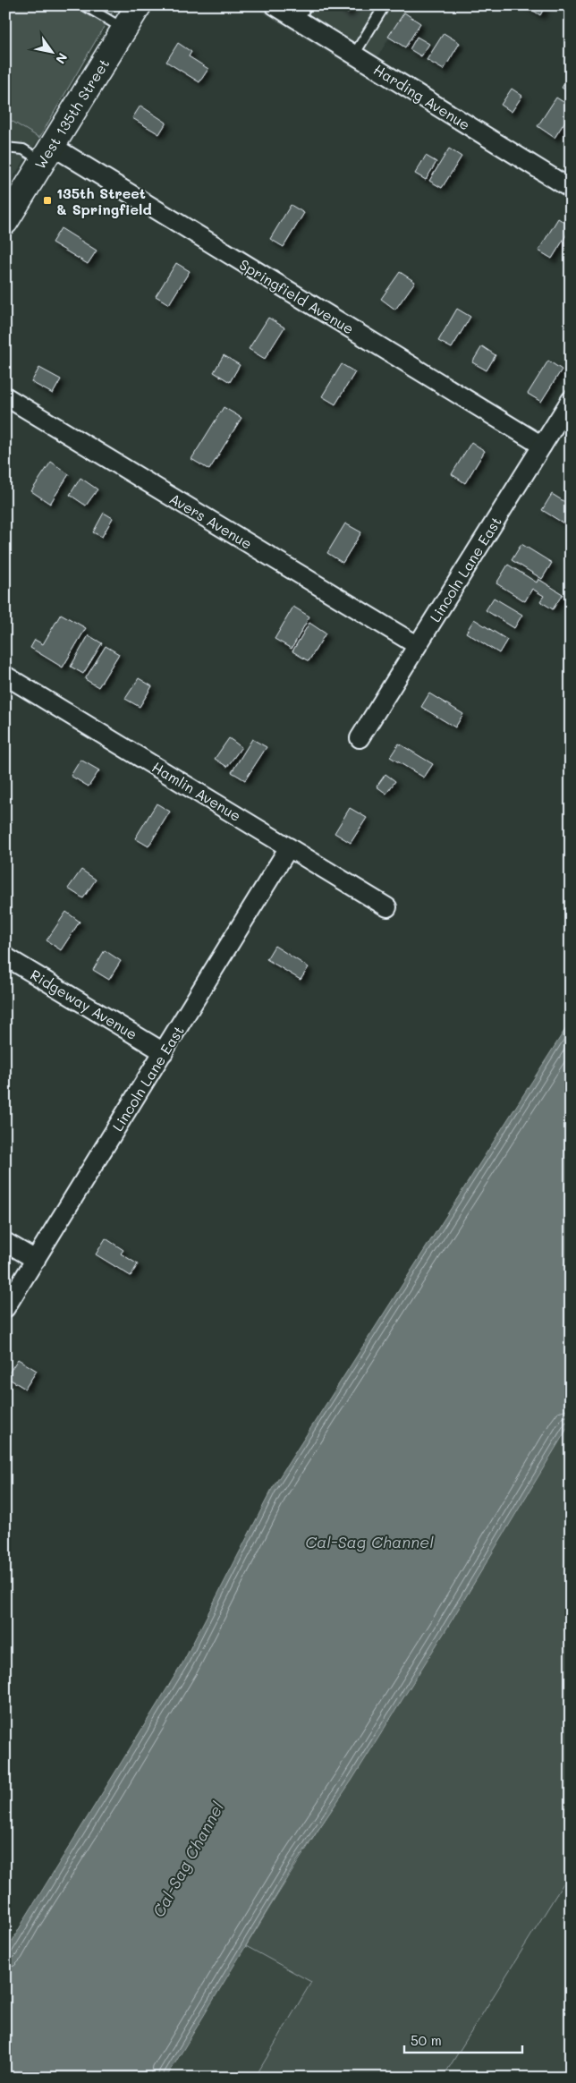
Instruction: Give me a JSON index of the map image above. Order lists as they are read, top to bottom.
{
  "streets": {
    "street": [
      "Harding Avenue",
      "West 135th Street",
      "Springfield Avenue",
      "Avers Avenue",
      "Lincoln Lane East",
      "Hamlin Avenue",
      "Ridgeway Avenue"
    ]
  },
  "crossings": [
    ["West 135th Street", "Springfield Avenue"],
    ["Springfield Avenue", "Lincoln Lane East"],
    ["Avers Avenue", "Lincoln Lane East"],
    ["Lincoln Lane East", "Hamlin Avenue"],
    ["Lincoln Lane East", "Ridgeway Avenue"]
  ],
  "water": ["Cal-Sag Channel"],
  "places": {
    "transit": ["135th Street & Springfield"]
  },
  "scale_bar": "50 m",
  "north": "bottom right"
}
